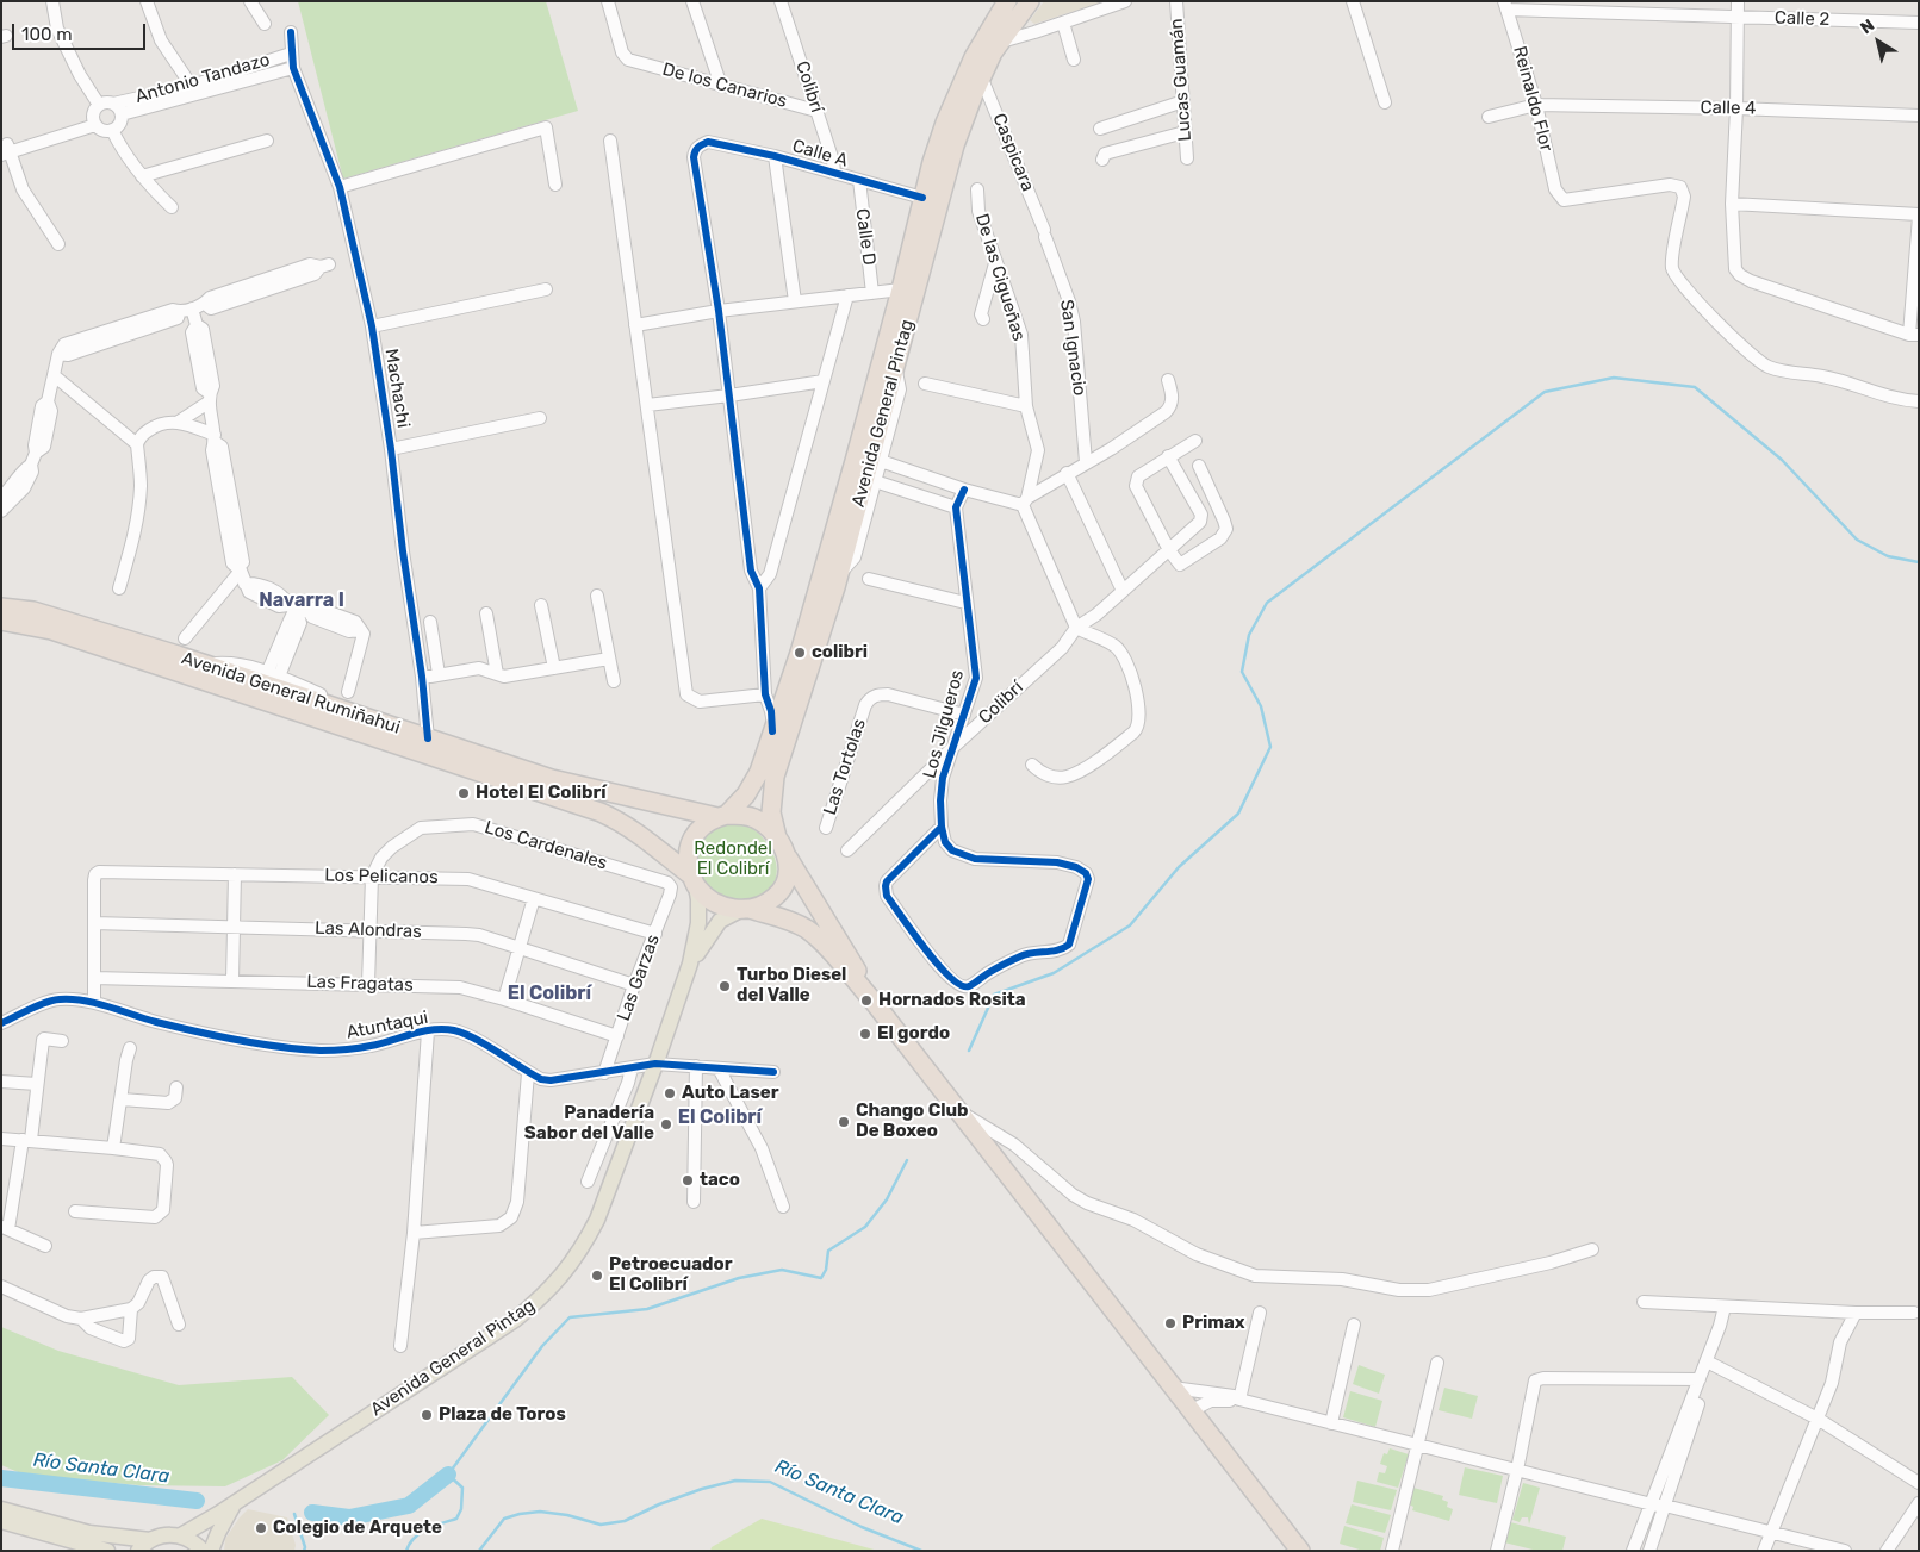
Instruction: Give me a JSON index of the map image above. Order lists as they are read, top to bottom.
{
  "streets": {
    "highway": ["Avenida General Pintag", "Avenida General Rumiñahui"],
    "street": [
      "Calle 2",
      "Antonio Tandazo",
      "Lucas Guamán",
      "De los Canarios",
      "Colibrí",
      "Reinaldo Flor",
      "Calle 4",
      "Caspicara",
      "Calle A",
      "Calle D",
      "De las Cigueñas",
      "San Ignacio",
      "Machachi",
      "Los Jilgueros",
      "Las Tortolas",
      "Los Cardenales",
      "Los Pelicanos",
      "Las Alondras",
      "Las Garzas",
      "Las Fragatas",
      "Atuntaqui"
    ]
  },
  "crossings": [
    ["Calle 2", "Reinaldo Flor"],
    ["Antonio Tandazo", "Machachi"],
    ["De los Canarios", "Colibrí"],
    ["Colibrí", "Calle A"],
    ["Colibrí", "Los Jilgueros"],
    ["Reinaldo Flor", "Calle 4"],
    ["Caspicara", "San Ignacio"],
    ["Caspicara", "Avenida General Pintag"],
    ["Calle A", "Calle D"],
    ["Calle A", "Avenida General Pintag"],
    ["Machachi", "Avenida General Rumiñahui"],
    ["Avenida General Pintag", "Avenida General Rumiñahui"],
    ["Avenida General Pintag", "Atuntaqui"],
    ["Los Jilgueros", "Las Tortolas"],
    ["Los Cardenales", "Los Pelicanos"],
    ["Los Cardenales", "Las Garzas"],
    ["Los Pelicanos", "Las Alondras"],
    ["Los Pelicanos", "Las Garzas"],
    ["Las Alondras", "Las Garzas"],
    ["Las Garzas", "Las Fragatas"],
    ["Las Garzas", "Atuntaqui"]
  ],
  "districts": ["Navarra I", "El Colibrí", "El Colibrí"],
  "water": ["Río Santa Clara"],
  "parks": ["Redondel El Colibrí"],
  "places": [
    "colibri",
    "Hotel El Colibrí",
    "Turbo Diesel del Valle",
    "Hornados Rosita",
    "El gordo",
    "Auto Laser",
    "Chango Club De Boxeo",
    "Panadería Sabor del Valle",
    "taco",
    "Petroecuador El Colibrí",
    "Primax",
    "Plaza de Toros",
    "Colegio de Arquete"
  ],
  "scale_bar": "100 m",
  "north": "top left"
}
